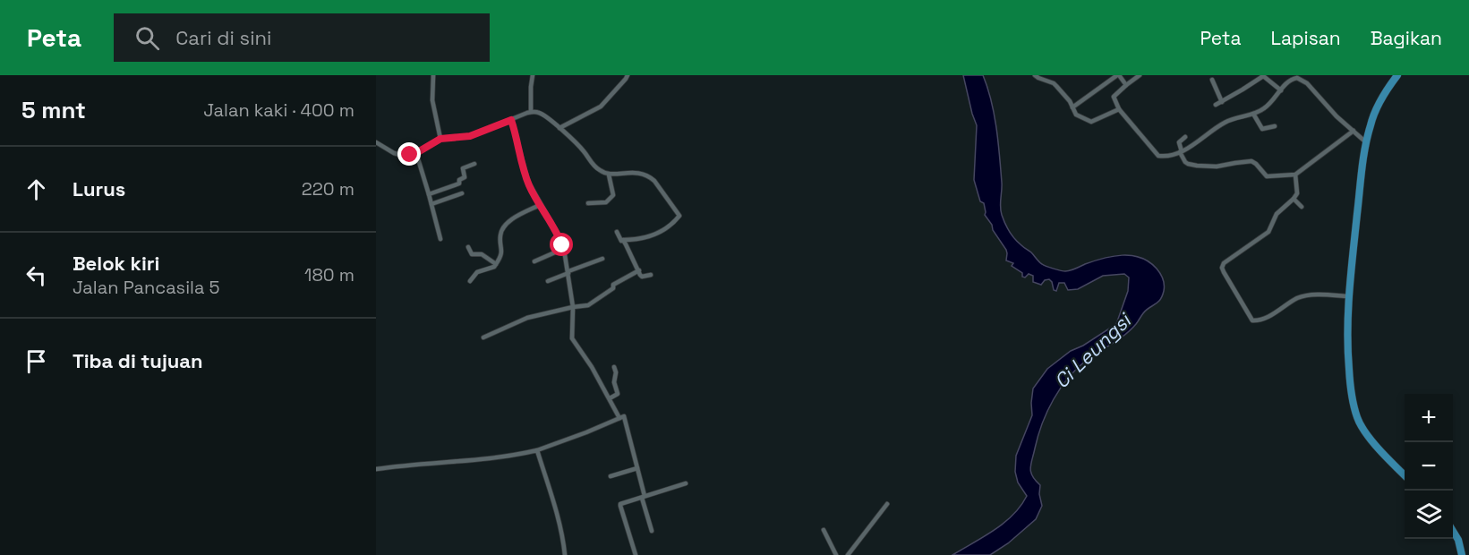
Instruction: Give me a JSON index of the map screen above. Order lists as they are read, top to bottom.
{
  "water": ["Ci Leungsi"],
  "page": {
    "header": "Peta",
    "search": "Cari di sini",
    "nav": ["Peta", "Lapisan", "Bagikan"],
    "heading": ["5 mnt", "Jalan kaki · 400 m"],
    "list": [
      ["Lurus", "220 m"],
      ["Belok kiri", "Jalan Pancasila 5", "180 m"],
      "Tiba di tujuan"
    ],
    "map_buttons": ["+", "−"]
  }
}
